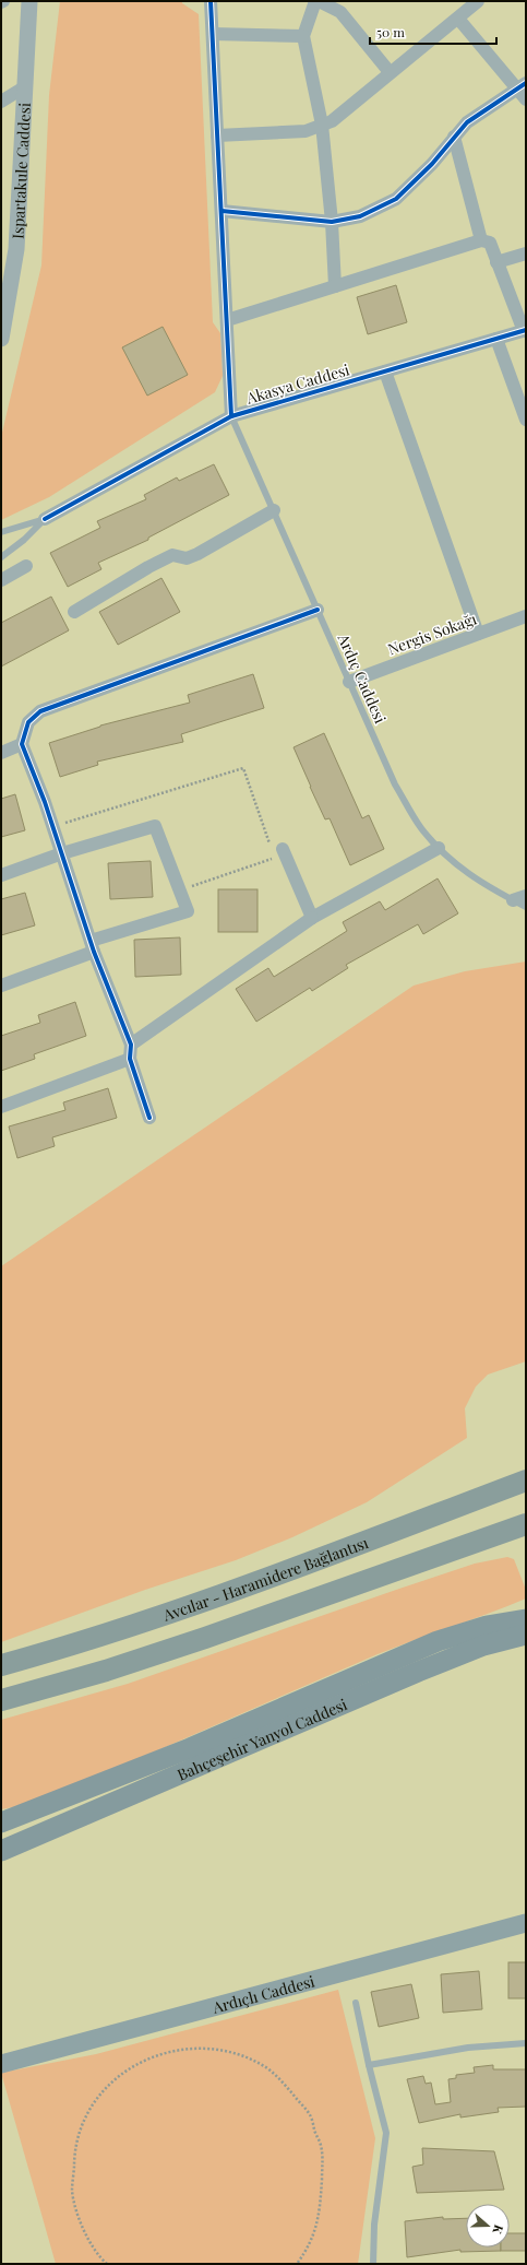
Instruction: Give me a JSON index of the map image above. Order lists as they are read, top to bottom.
{
  "streets": {
    "highway": ["Avcılar - Haramidere Bağlantısı"],
    "main road": ["Bahçeşehir Yanyol Caddesi", "Ardıçlı Caddesi"],
    "street": ["Ispartakule Caddesi", "Akasya Caddesi", "Nergis Sokağı"],
    "lane": ["Ardıç Caddesi"]
  },
  "crossings": [
    ["Akasya Caddesi", "Ardıç Caddesi"],
    ["Nergis Sokağı", "Ardıç Caddesi"]
  ],
  "scale_bar": "50 m",
  "north": "right"
}
